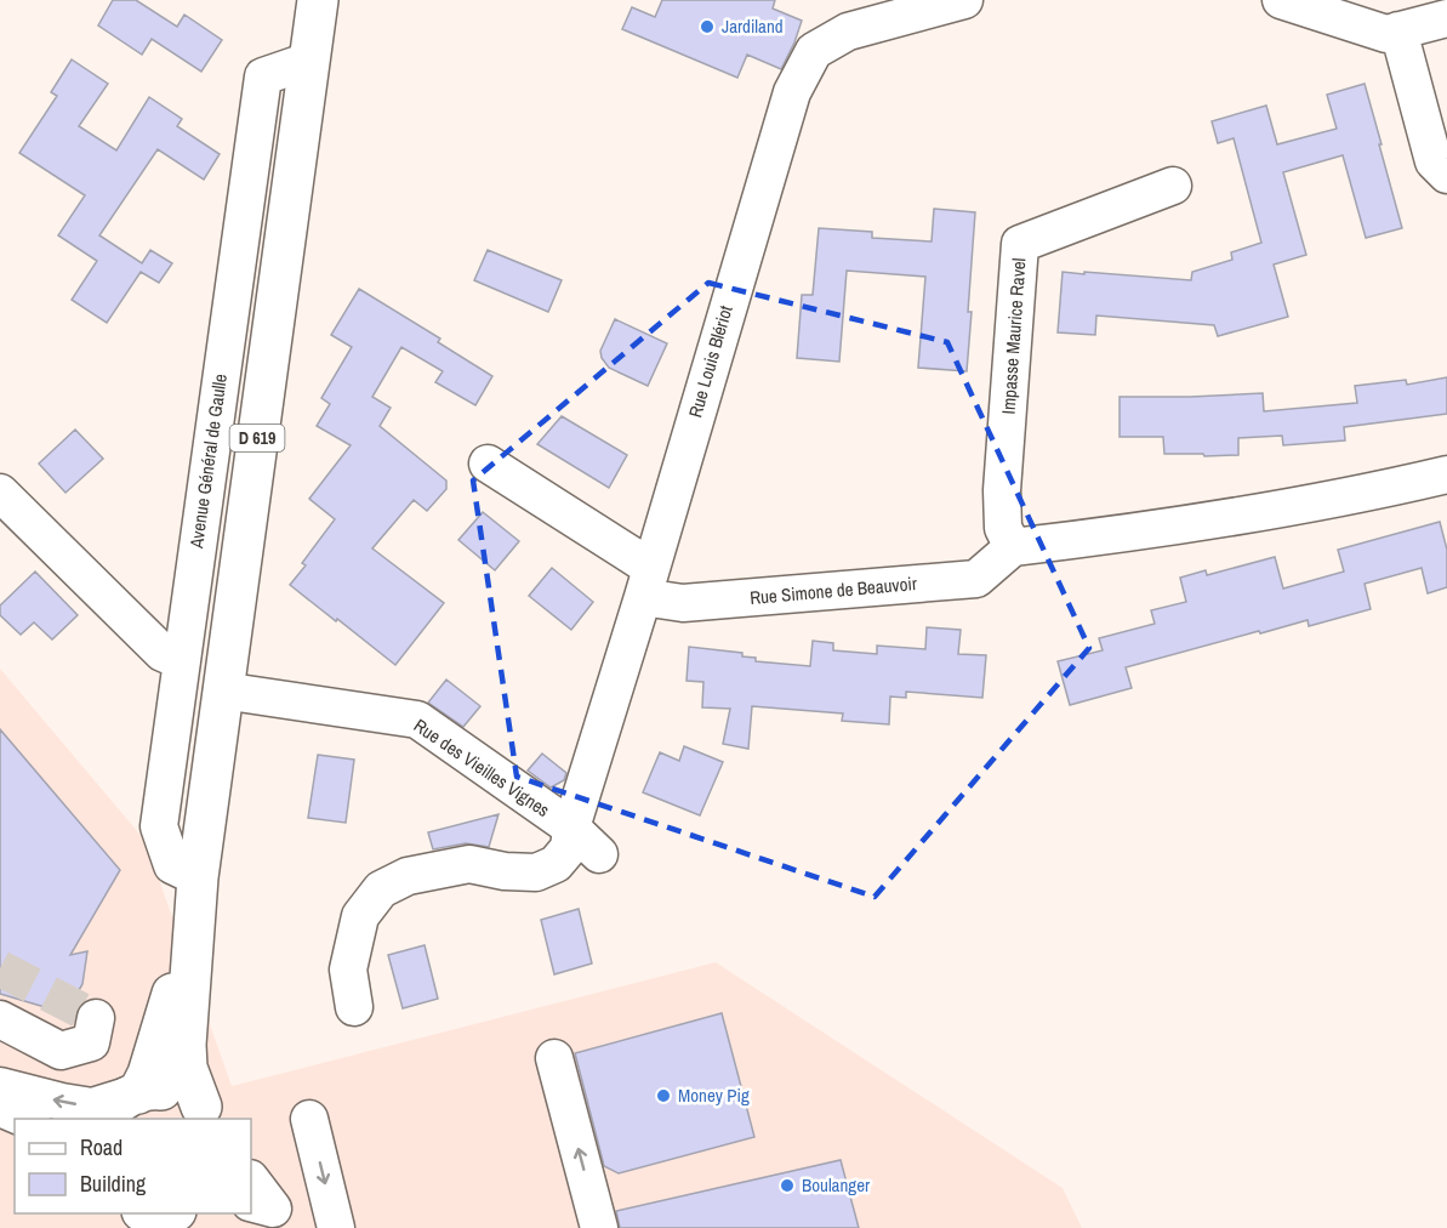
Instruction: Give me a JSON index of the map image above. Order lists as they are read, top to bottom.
{
  "streets": {
    "main road": ["D 619"],
    "street": [
      "Impasse Maurice Ravel",
      "Rue Louis Blériot",
      "Avenue Général de Gaulle",
      "Rue Simone de Beauvoir",
      "Rue des Vieilles Vignes"
    ]
  },
  "crossings": [
    ["Impasse Maurice Ravel", "Rue Simone de Beauvoir"],
    ["Rue Louis Blériot", "Rue Simone de Beauvoir"],
    ["Rue Louis Blériot", "Rue des Vieilles Vignes"],
    ["D 619", "Avenue Général de Gaulle"],
    ["D 619", "Rue des Vieilles Vignes"]
  ],
  "places": ["Jardiland", "Money Pig", "Boulanger"],
  "legend": ["Road", "Building"]
}
